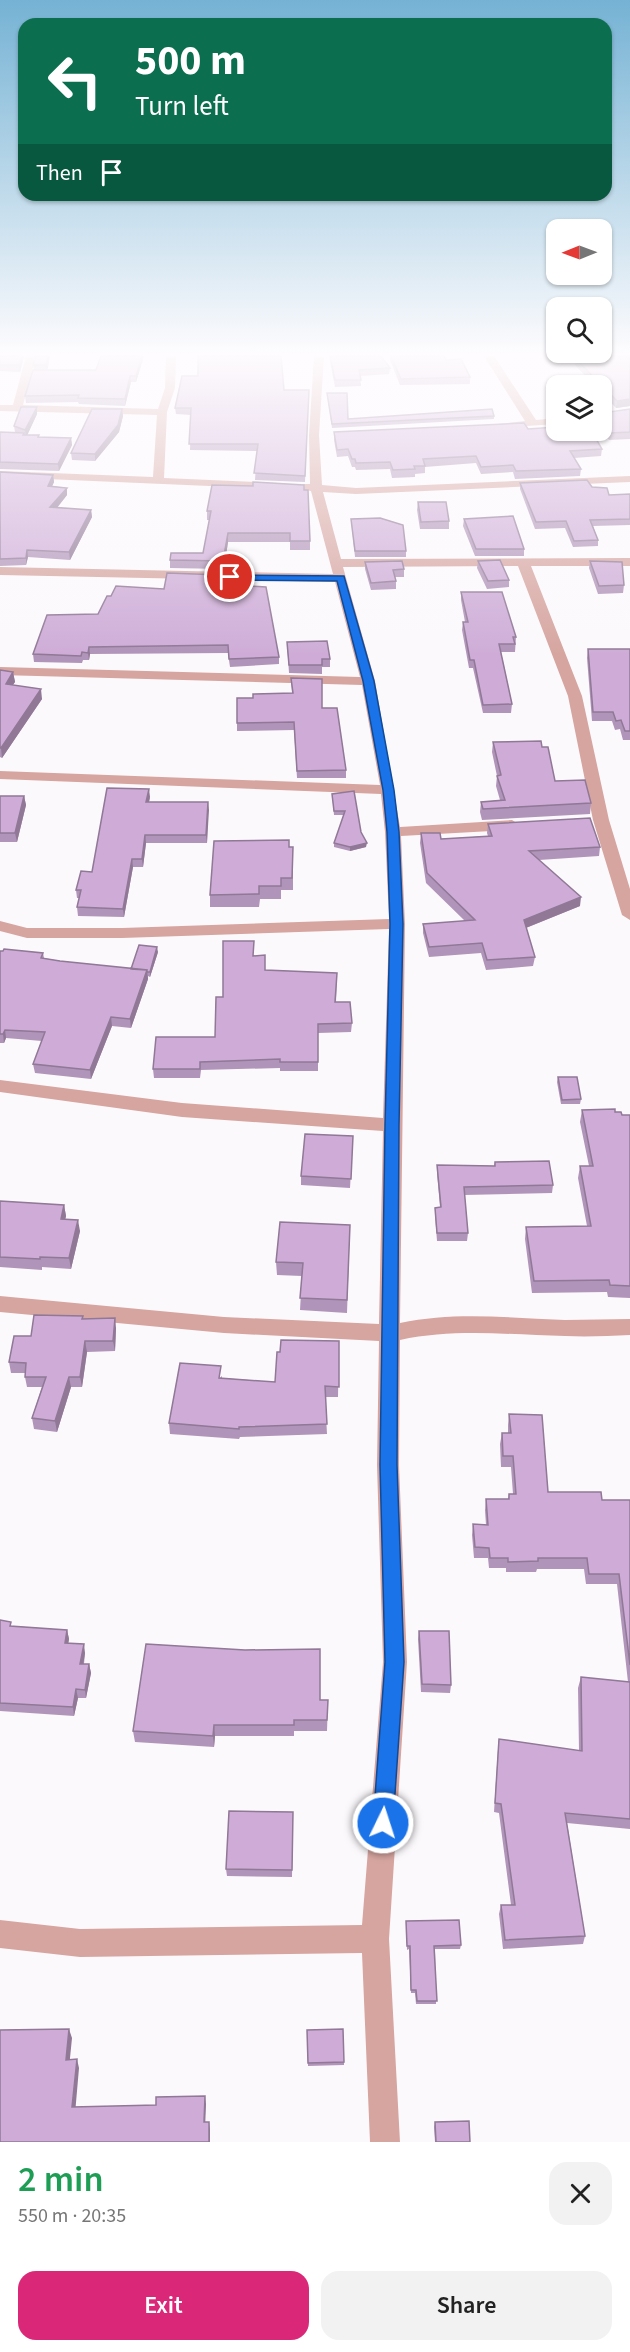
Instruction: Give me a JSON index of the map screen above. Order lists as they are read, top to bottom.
{
  "north": "left",
  "page": {
    "turn": ["500 m", "Turn left"],
    "then": "Then",
    "heading": ["2 min", "550 m · 20:35"],
    "buttons": ["Exit", "Share"]
  }
}
